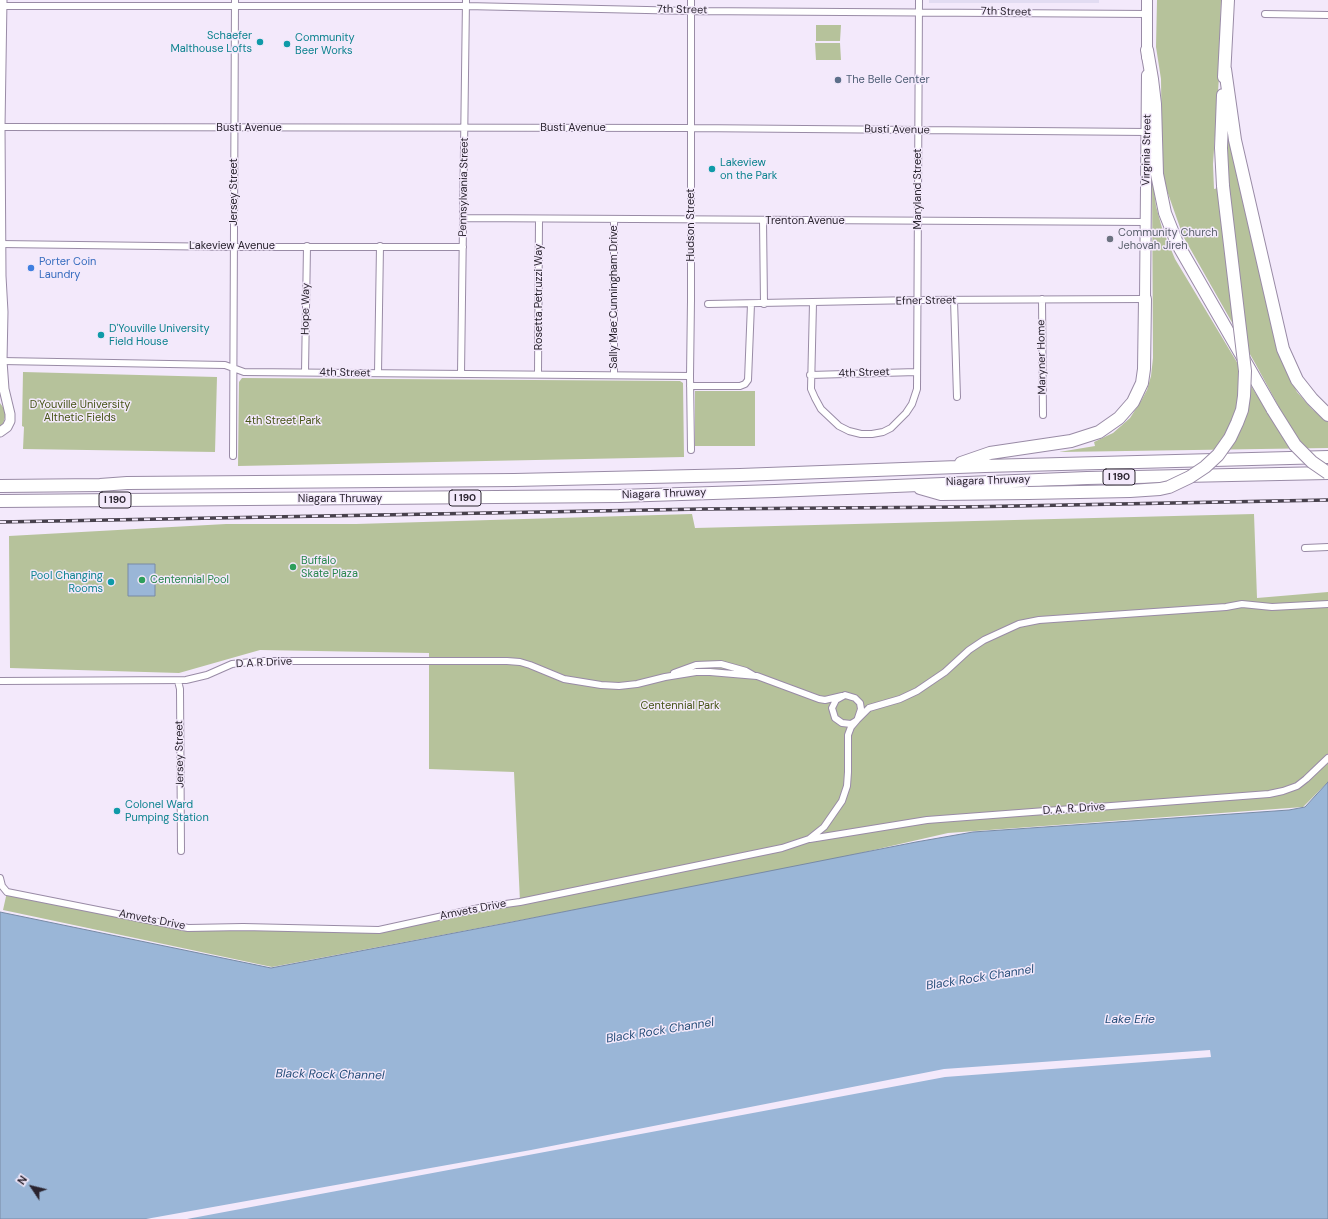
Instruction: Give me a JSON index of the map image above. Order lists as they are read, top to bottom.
{
  "streets": {
    "highway": ["I 190", "Niagara Thruway"],
    "main road": ["Virginia Street"],
    "street": [
      "7th Street",
      "Busti Avenue",
      "Pennsylvania Street",
      "Maryland Street",
      "Jersey Street",
      "Trenton Avenue",
      "Hudson Street",
      "Lakeview Avenue",
      "Rosetta Petruzzi Way",
      "Sally Mae Cunningham Drive",
      "Efner Street",
      "Hope Way",
      "Maryner Home",
      "4th Street",
      "D A R Drive",
      "D. A. R. Drive",
      "Amvets Drive"
    ]
  },
  "crossings": [
    ["7th Street", "Virginia Street"],
    ["7th Street", "Pennsylvania Street"],
    ["7th Street", "Maryland Street"],
    ["7th Street", "Jersey Street"],
    ["7th Street", "Hudson Street"],
    ["Busti Avenue", "Virginia Street"],
    ["Busti Avenue", "Pennsylvania Street"],
    ["Busti Avenue", "Maryland Street"],
    ["Busti Avenue", "Jersey Street"],
    ["Busti Avenue", "Hudson Street"],
    ["Virginia Street", "Trenton Avenue"],
    ["Virginia Street", "Efner Street"],
    ["Pennsylvania Street", "Trenton Avenue"],
    ["Pennsylvania Street", "Lakeview Avenue"],
    ["Pennsylvania Street", "4th Street"],
    ["Maryland Street", "Trenton Avenue"],
    ["Maryland Street", "Efner Street"],
    ["Maryland Street", "4th Street"],
    ["Jersey Street", "Lakeview Avenue"],
    ["Jersey Street", "4th Street"],
    ["Jersey Street", "D A R Drive"],
    ["Trenton Avenue", "Hudson Street"],
    ["Trenton Avenue", "Rosetta Petruzzi Way"],
    ["Trenton Avenue", "Sally Mae Cunningham Drive"],
    ["Hudson Street", "4th Street"],
    ["Lakeview Avenue", "Hope Way"],
    ["Rosetta Petruzzi Way", "4th Street"],
    ["Sally Mae Cunningham Drive", "4th Street"],
    ["Efner Street", "Maryner Home"],
    ["Hope Way", "4th Street"],
    ["D. A. R. Drive", "Amvets Drive"]
  ],
  "water": ["Black Rock Channel", "Lake Erie"],
  "parks": ["D'Youville University Althetic Fields", "4th Street Park", "Centennial Park"],
  "places": [
    "Schaefer Malthouse Lofts",
    "Community Beer Works",
    "The Belle Center",
    "Lakeview on the Park",
    "Community Church Jehovah Jireh",
    "Porter Coin Laundry",
    "D'Youville University Field House",
    "Buffalo Skate Plaza",
    "Centennial Pool",
    "Pool Changing Rooms",
    "Colonel Ward Pumping Station"
  ],
  "north": "top left"
}
